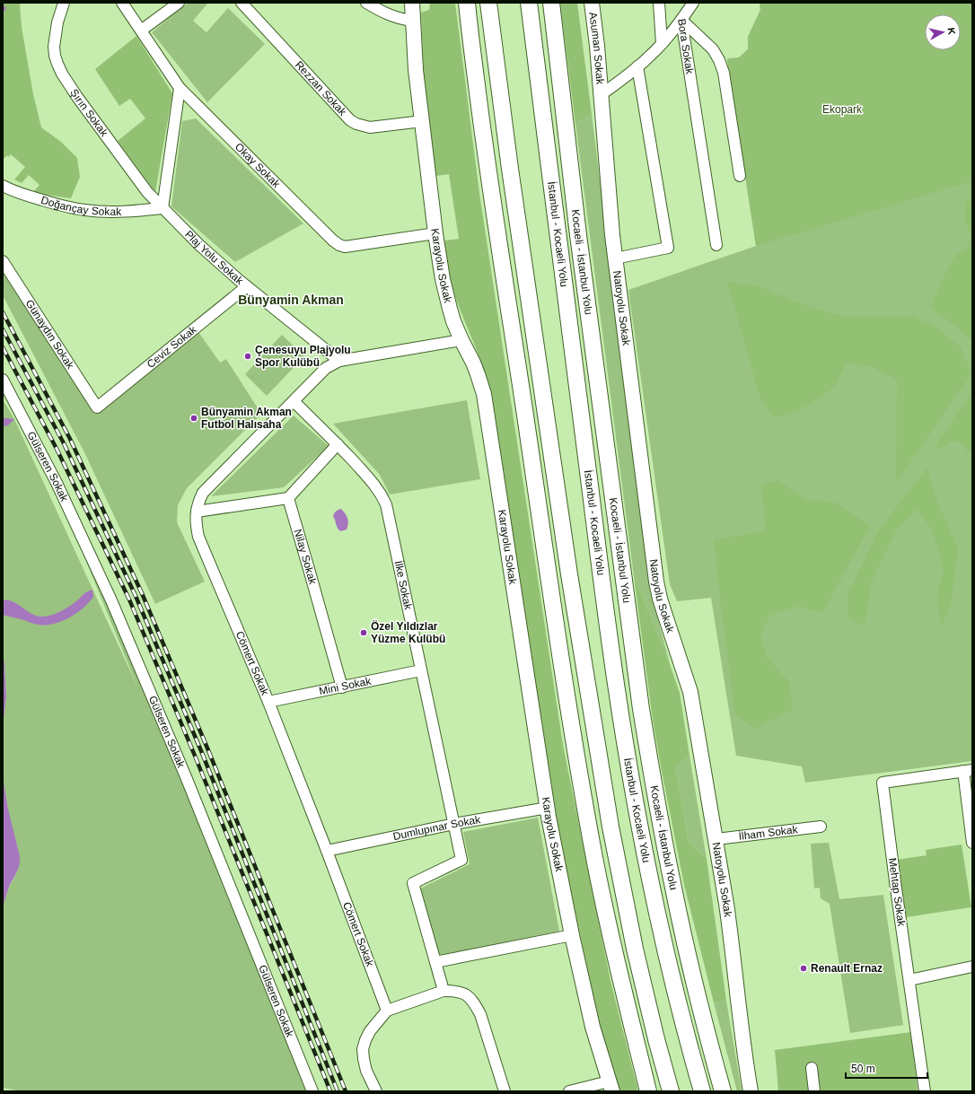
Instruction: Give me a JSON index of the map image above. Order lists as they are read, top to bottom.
{
  "streets": {
    "highway": ["İstanbul - Kocaeli Yolu", "Kocaeli - İstanbul Yolu"],
    "main road": ["Asuman Sokak", "Karayolu Sokak", "Natoyolu Sokak"],
    "street": [
      "Bora Sokak",
      "Rezzan Sokak",
      "Şırın Sokak",
      "Okay Sokak",
      "Doğançay Sokak",
      "Plaj Yolu Sokak",
      "Günaydın Sokak",
      "Ceviz Sokak",
      "Gülseren Sokak",
      "Nilay Sokak",
      "İlke Sokak",
      "Cömert Sokak",
      "Mini Sokak",
      "Dumlupınar Sokak",
      "İlham Sokak",
      "Mehtap Sokak"
    ]
  },
  "crossings": [
    ["Asuman Sokak", "Natoyolu Sokak"],
    ["Rezzan Sokak", "Karayolu Sokak"],
    ["Şırın Sokak", "Doğançay Sokak"],
    ["Şırın Sokak", "Plaj Yolu Sokak"],
    ["Okay Sokak", "Karayolu Sokak"],
    ["Doğançay Sokak", "Plaj Yolu Sokak"],
    ["Plaj Yolu Sokak", "Ceviz Sokak"],
    ["Plaj Yolu Sokak", "Cömert Sokak"],
    ["Karayolu Sokak", "Dumlupınar Sokak"],
    ["Natoyolu Sokak", "İlham Sokak"],
    ["Günaydın Sokak", "Ceviz Sokak"],
    ["Nilay Sokak", "Mini Sokak"],
    ["İlke Sokak", "Cömert Sokak"],
    ["İlke Sokak", "Mini Sokak"],
    ["İlke Sokak", "Dumlupınar Sokak"],
    ["Cömert Sokak", "Mini Sokak"],
    ["Cömert Sokak", "Dumlupınar Sokak"]
  ],
  "districts": ["Bünyamin Akman"],
  "parks": ["Ekopark"],
  "places": [
    "Çenesuyu Plajyolu Spor Kulübü",
    "Bünyamin Akman Futbol Halısaha",
    "Özel Yıldızlar Yüzme Kulübü",
    "Renault Ernaz"
  ],
  "scale_bar": "50 m",
  "north": "right"
}
